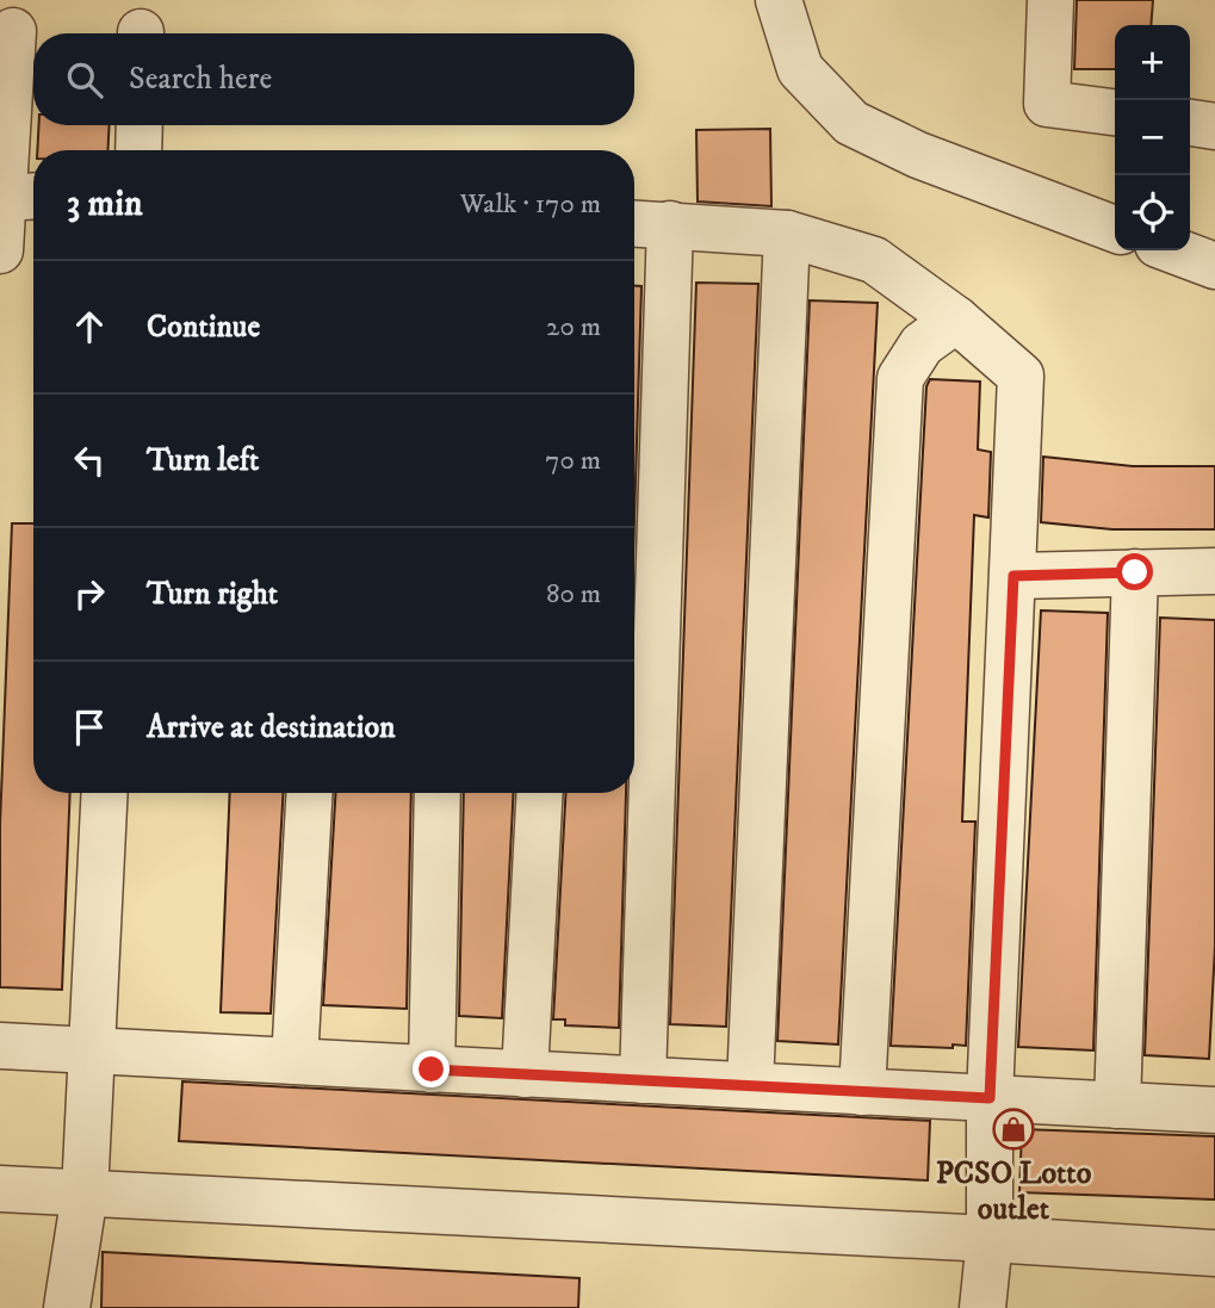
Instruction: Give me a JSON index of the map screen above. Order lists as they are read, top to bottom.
{
  "places": {
    "shop": ["PCSO Lotto outlet"]
  },
  "page": {
    "map_buttons": ["+", "−"],
    "search": "Search here",
    "heading": ["3 min", "Walk · 170 m"],
    "list": [
      ["Continue", "20 m"],
      ["Turn left", "70 m"],
      ["Turn right", "80 m"],
      "Arrive at destination"
    ]
  }
}
